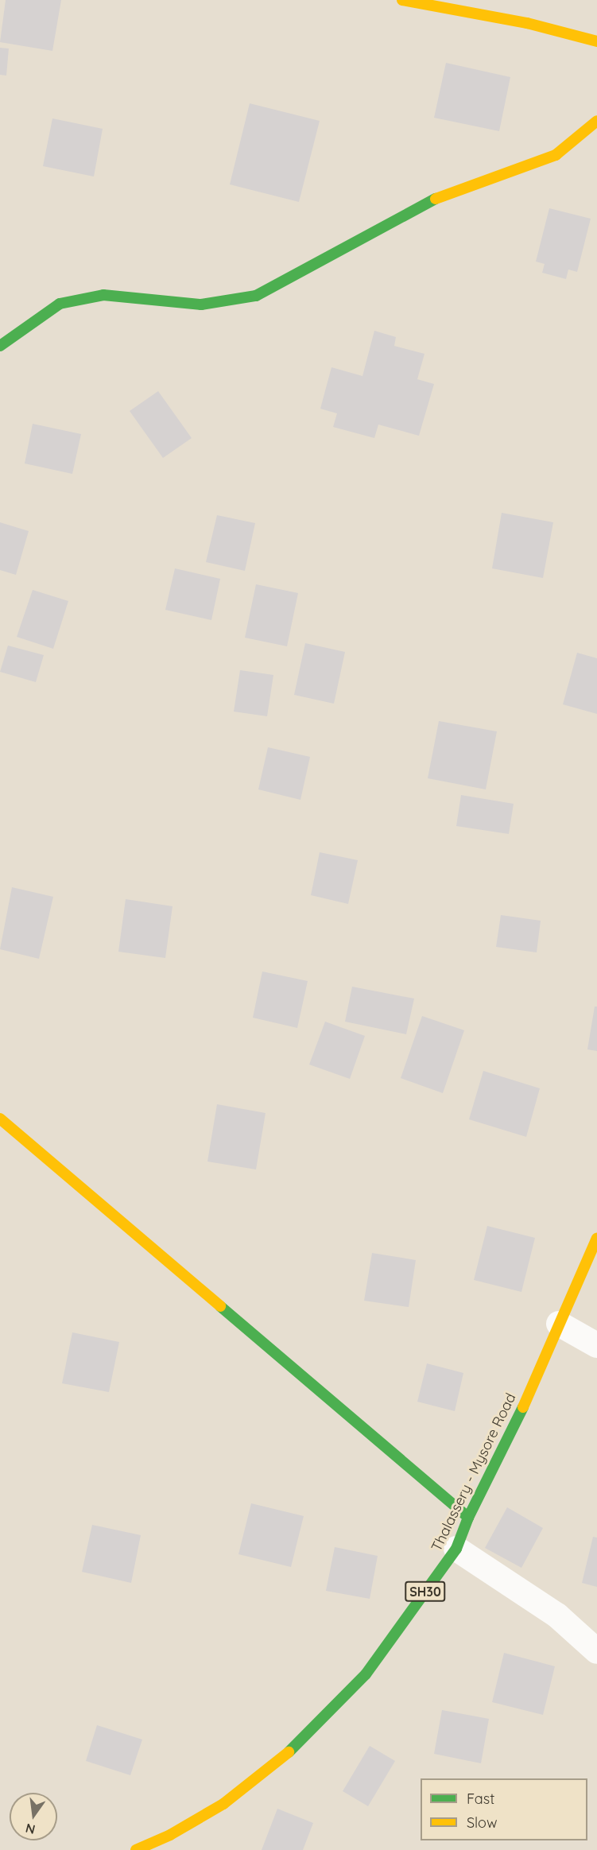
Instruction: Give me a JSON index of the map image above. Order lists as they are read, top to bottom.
{
  "streets": {
    "street": ["Thalassery - Mysore Road", "SH30"]
  },
  "legend": ["Fast", "Slow"],
  "north": "bottom"
}
